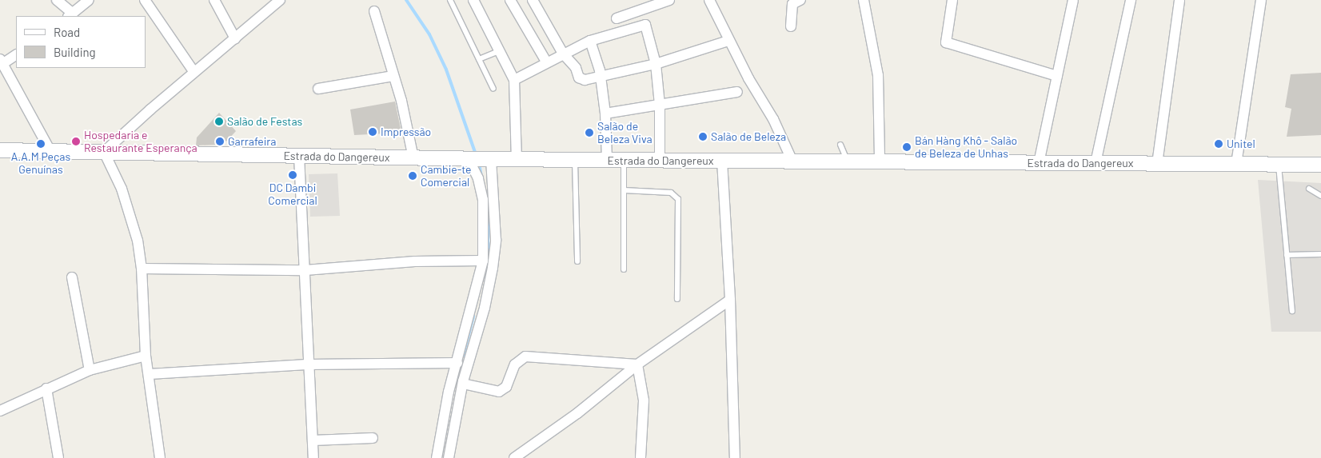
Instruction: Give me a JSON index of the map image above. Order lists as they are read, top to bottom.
{
  "streets": {
    "main road": ["Estrada do Dangereux"]
  },
  "places": [
    "Salão de Festas",
    "Impressão",
    "Salão de Beleza Viva",
    "Salão de Beleza",
    "Hospedaria e Restaurante Esperança",
    "Garrafeira",
    "A.A.M Peças Genuínas",
    "Unitel",
    "Bán Hàng Khô - Salão de Beleza de Unhas",
    "DC Dambi Comercial",
    "Cambie-te Comercial"
  ],
  "legend": ["Road", "Building"]
}
